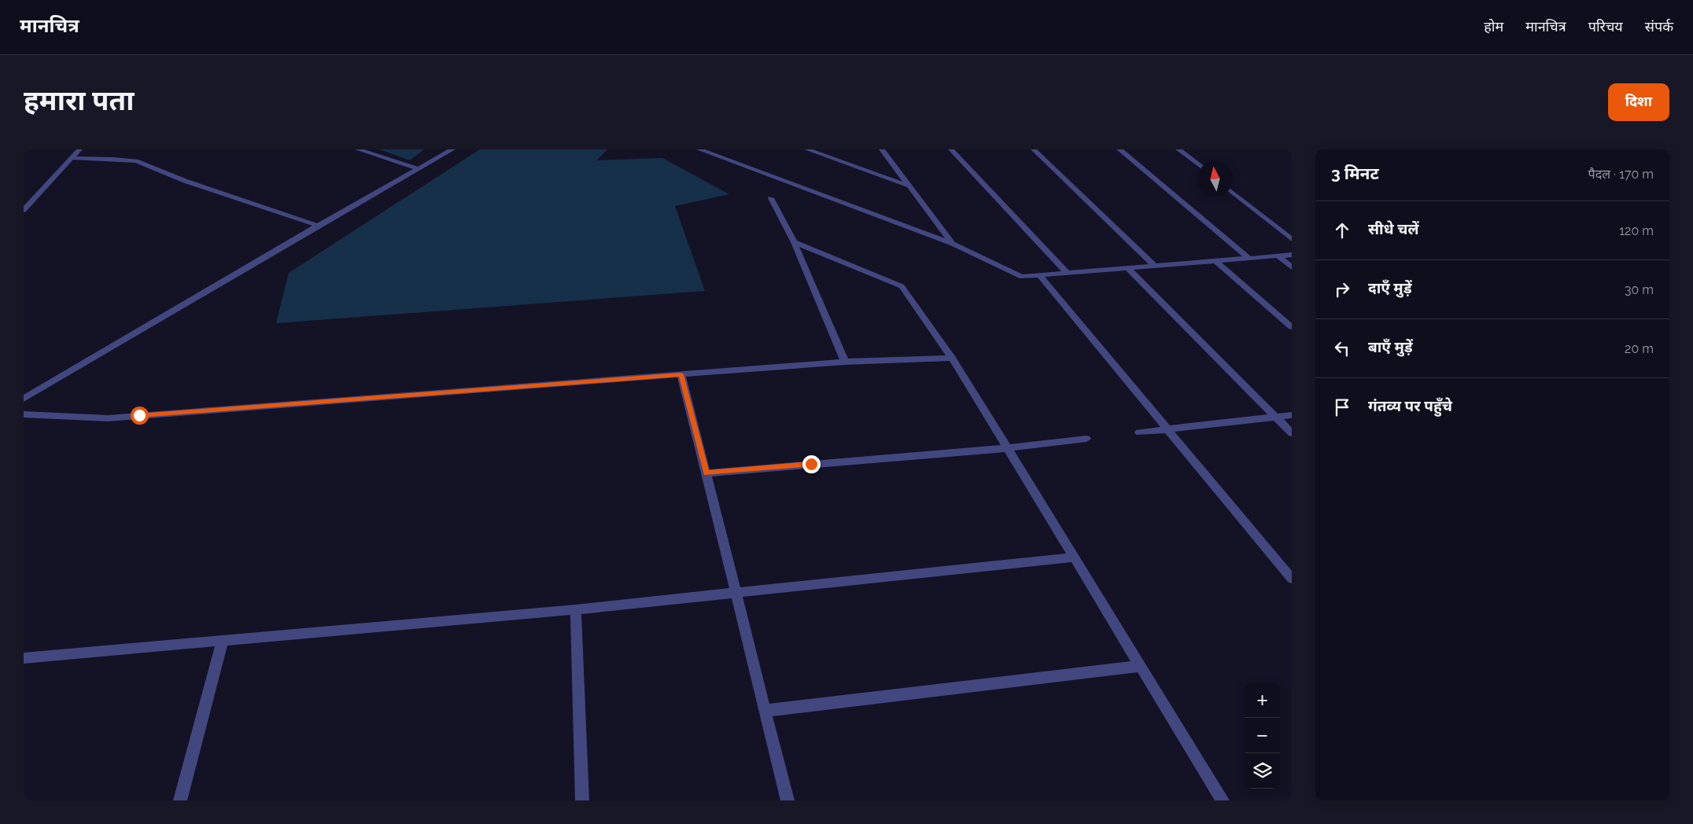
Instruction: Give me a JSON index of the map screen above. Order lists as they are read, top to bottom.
{
  "north": "top",
  "page": {
    "header": "मानचित्र",
    "nav": [
      "होम",
      "मानचित्र",
      "परिचय",
      "संपर्क"
    ],
    "buttons": "दिशा",
    "title": "हमारा पता",
    "heading": ["3 मिनट", "पैदल · 170 m"],
    "list": [
      ["सीधे चलें", "120 m"],
      ["दाएँ मुड़ें", "30 m"],
      ["बाएँ मुड़ें", "20 m"],
      "गंतव्य पर पहुँचे"
    ],
    "map_buttons": ["+", "−"]
  }
}
